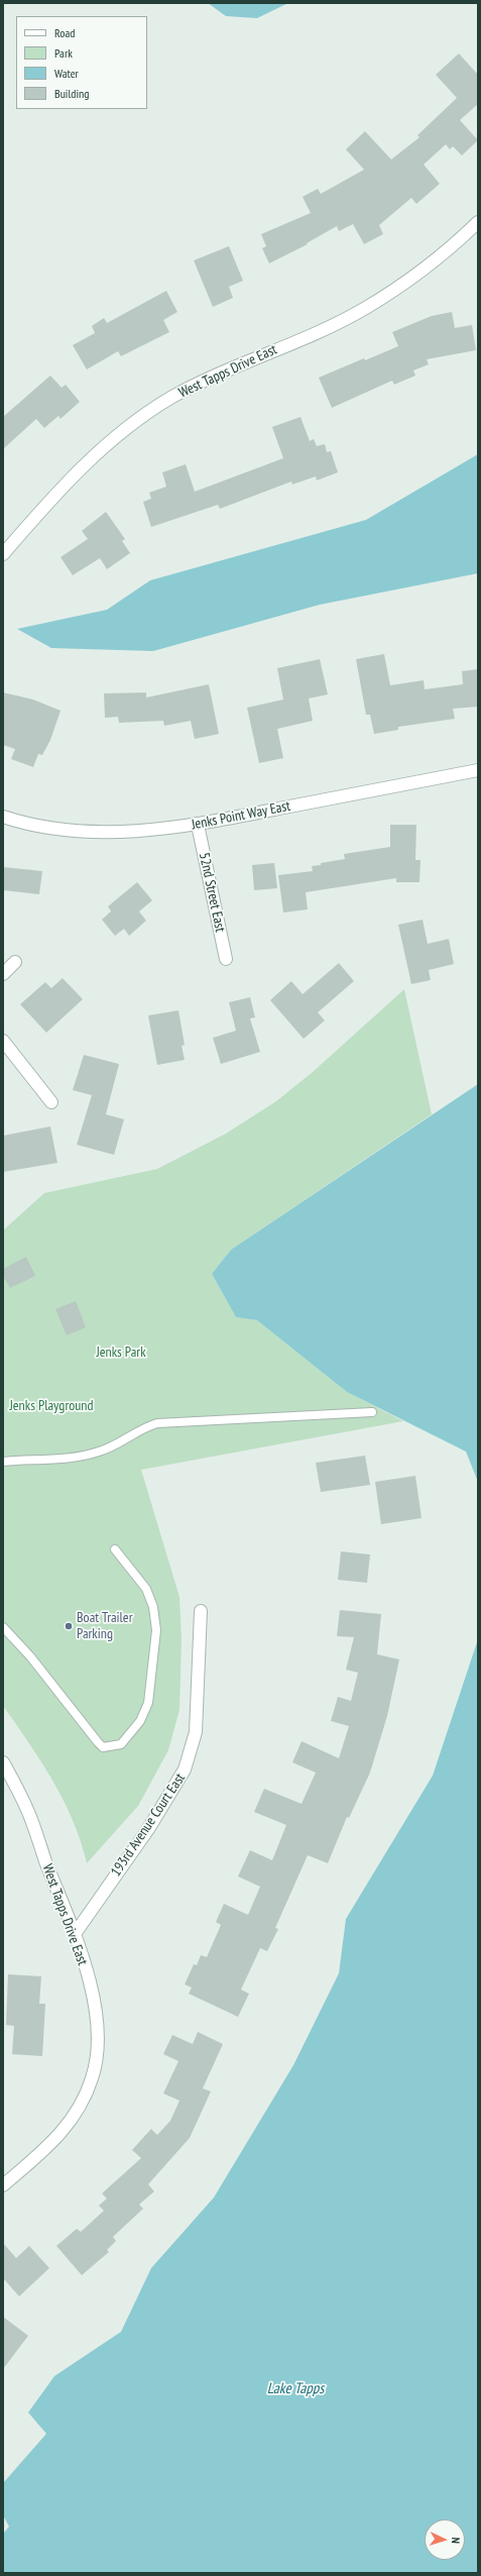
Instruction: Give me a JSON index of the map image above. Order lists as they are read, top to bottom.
{
  "streets": {
    "street": [
      "West Tapps Drive East",
      "Jenks Point Way East",
      "52nd Street East",
      "193rd Avenue Court East"
    ]
  },
  "crossings": [
    ["West Tapps Drive East", "193rd Avenue Court East"],
    ["Jenks Point Way East", "52nd Street East"]
  ],
  "water": ["Lake Tapps"],
  "parks": ["Jenks Park", "Jenks Playground"],
  "places": ["Boat Trailer Parking"],
  "legend": [
    "Road",
    "Park",
    "Water",
    "Building"
  ],
  "north": "right"
}
